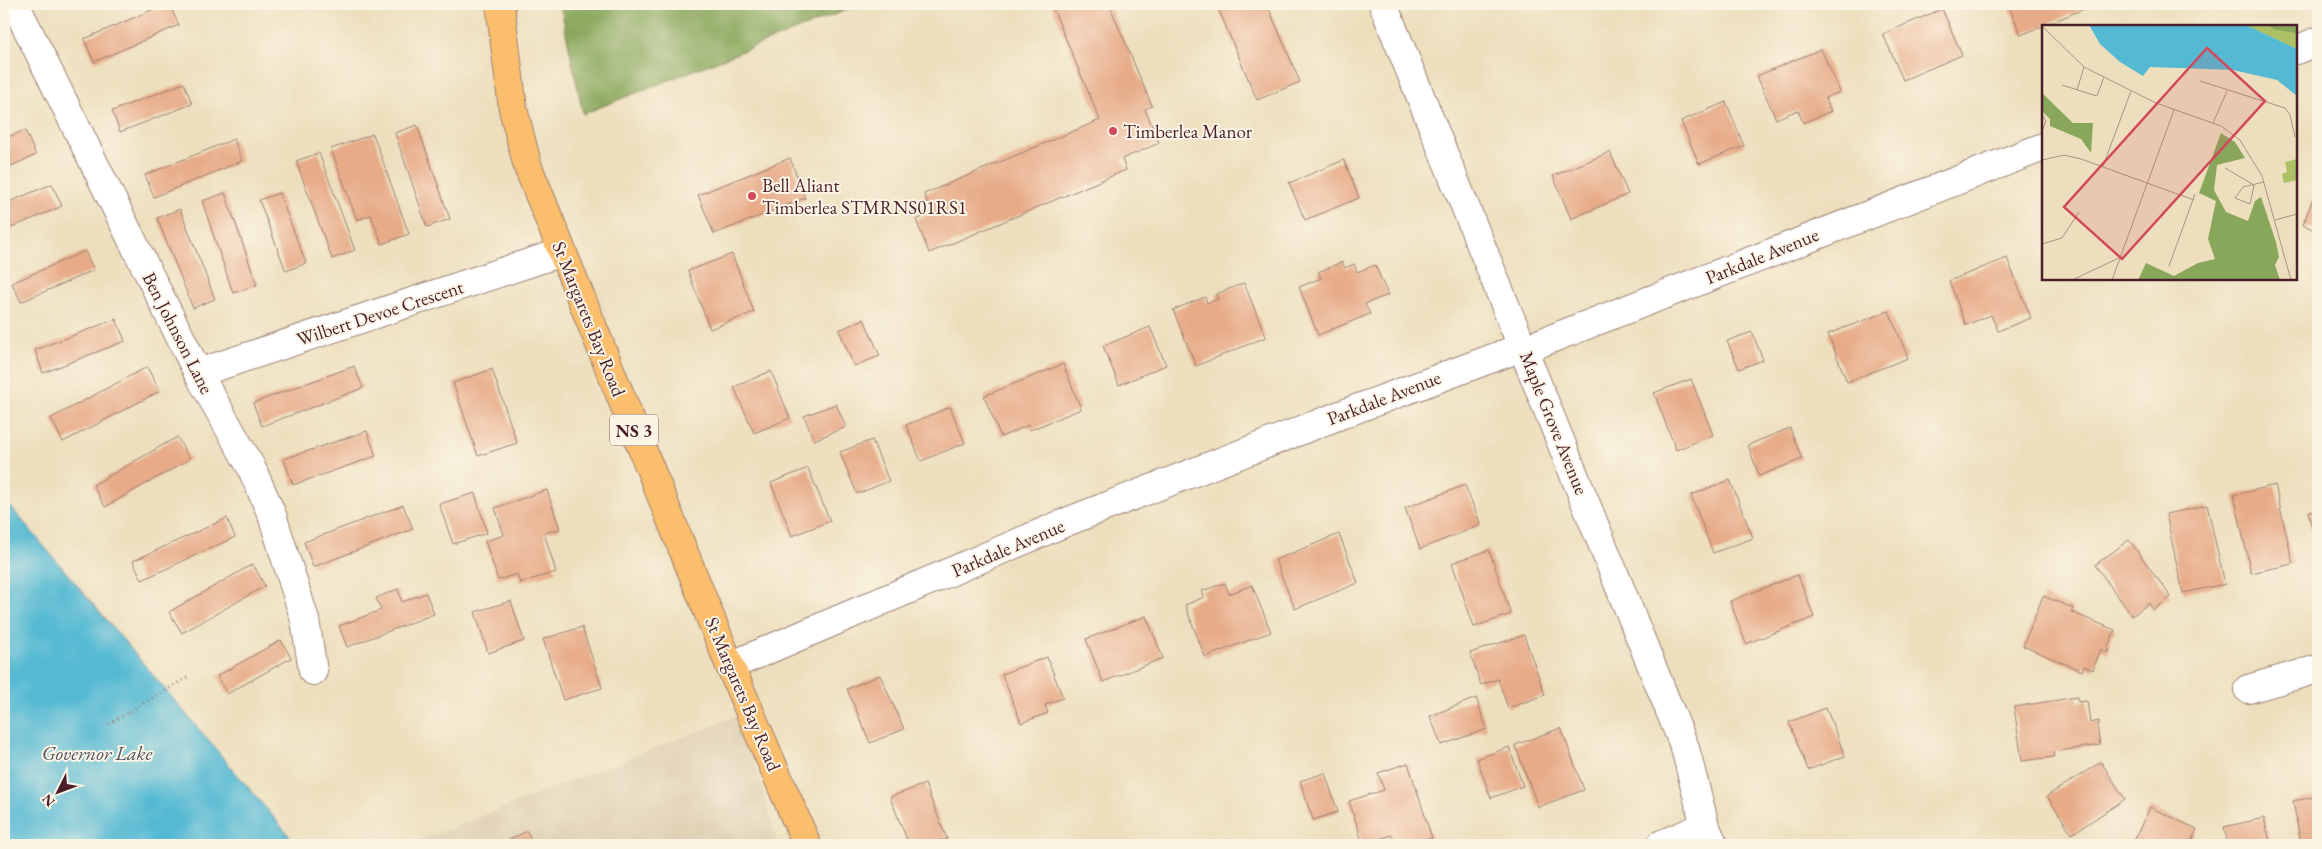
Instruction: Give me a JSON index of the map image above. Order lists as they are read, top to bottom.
{
  "streets": {
    "main road": ["St Margarets Bay Road", "NS 3"],
    "street": [
      "Parkdale Avenue",
      "Wilbert Devoe Crescent",
      "Ben Johnson Lane",
      "Maple Grove Avenue"
    ]
  },
  "crossings": [
    ["Parkdale Avenue", "St Margarets Bay Road"],
    ["Parkdale Avenue", "Maple Grove Avenue"],
    ["Wilbert Devoe Crescent", "St Margarets Bay Road"],
    ["Wilbert Devoe Crescent", "Ben Johnson Lane"]
  ],
  "water": ["Governor Lake"],
  "places": ["Timberlea Manor", "Bell Aliant Timberlea STMRNS01RS1"],
  "north": "bottom left"
}
